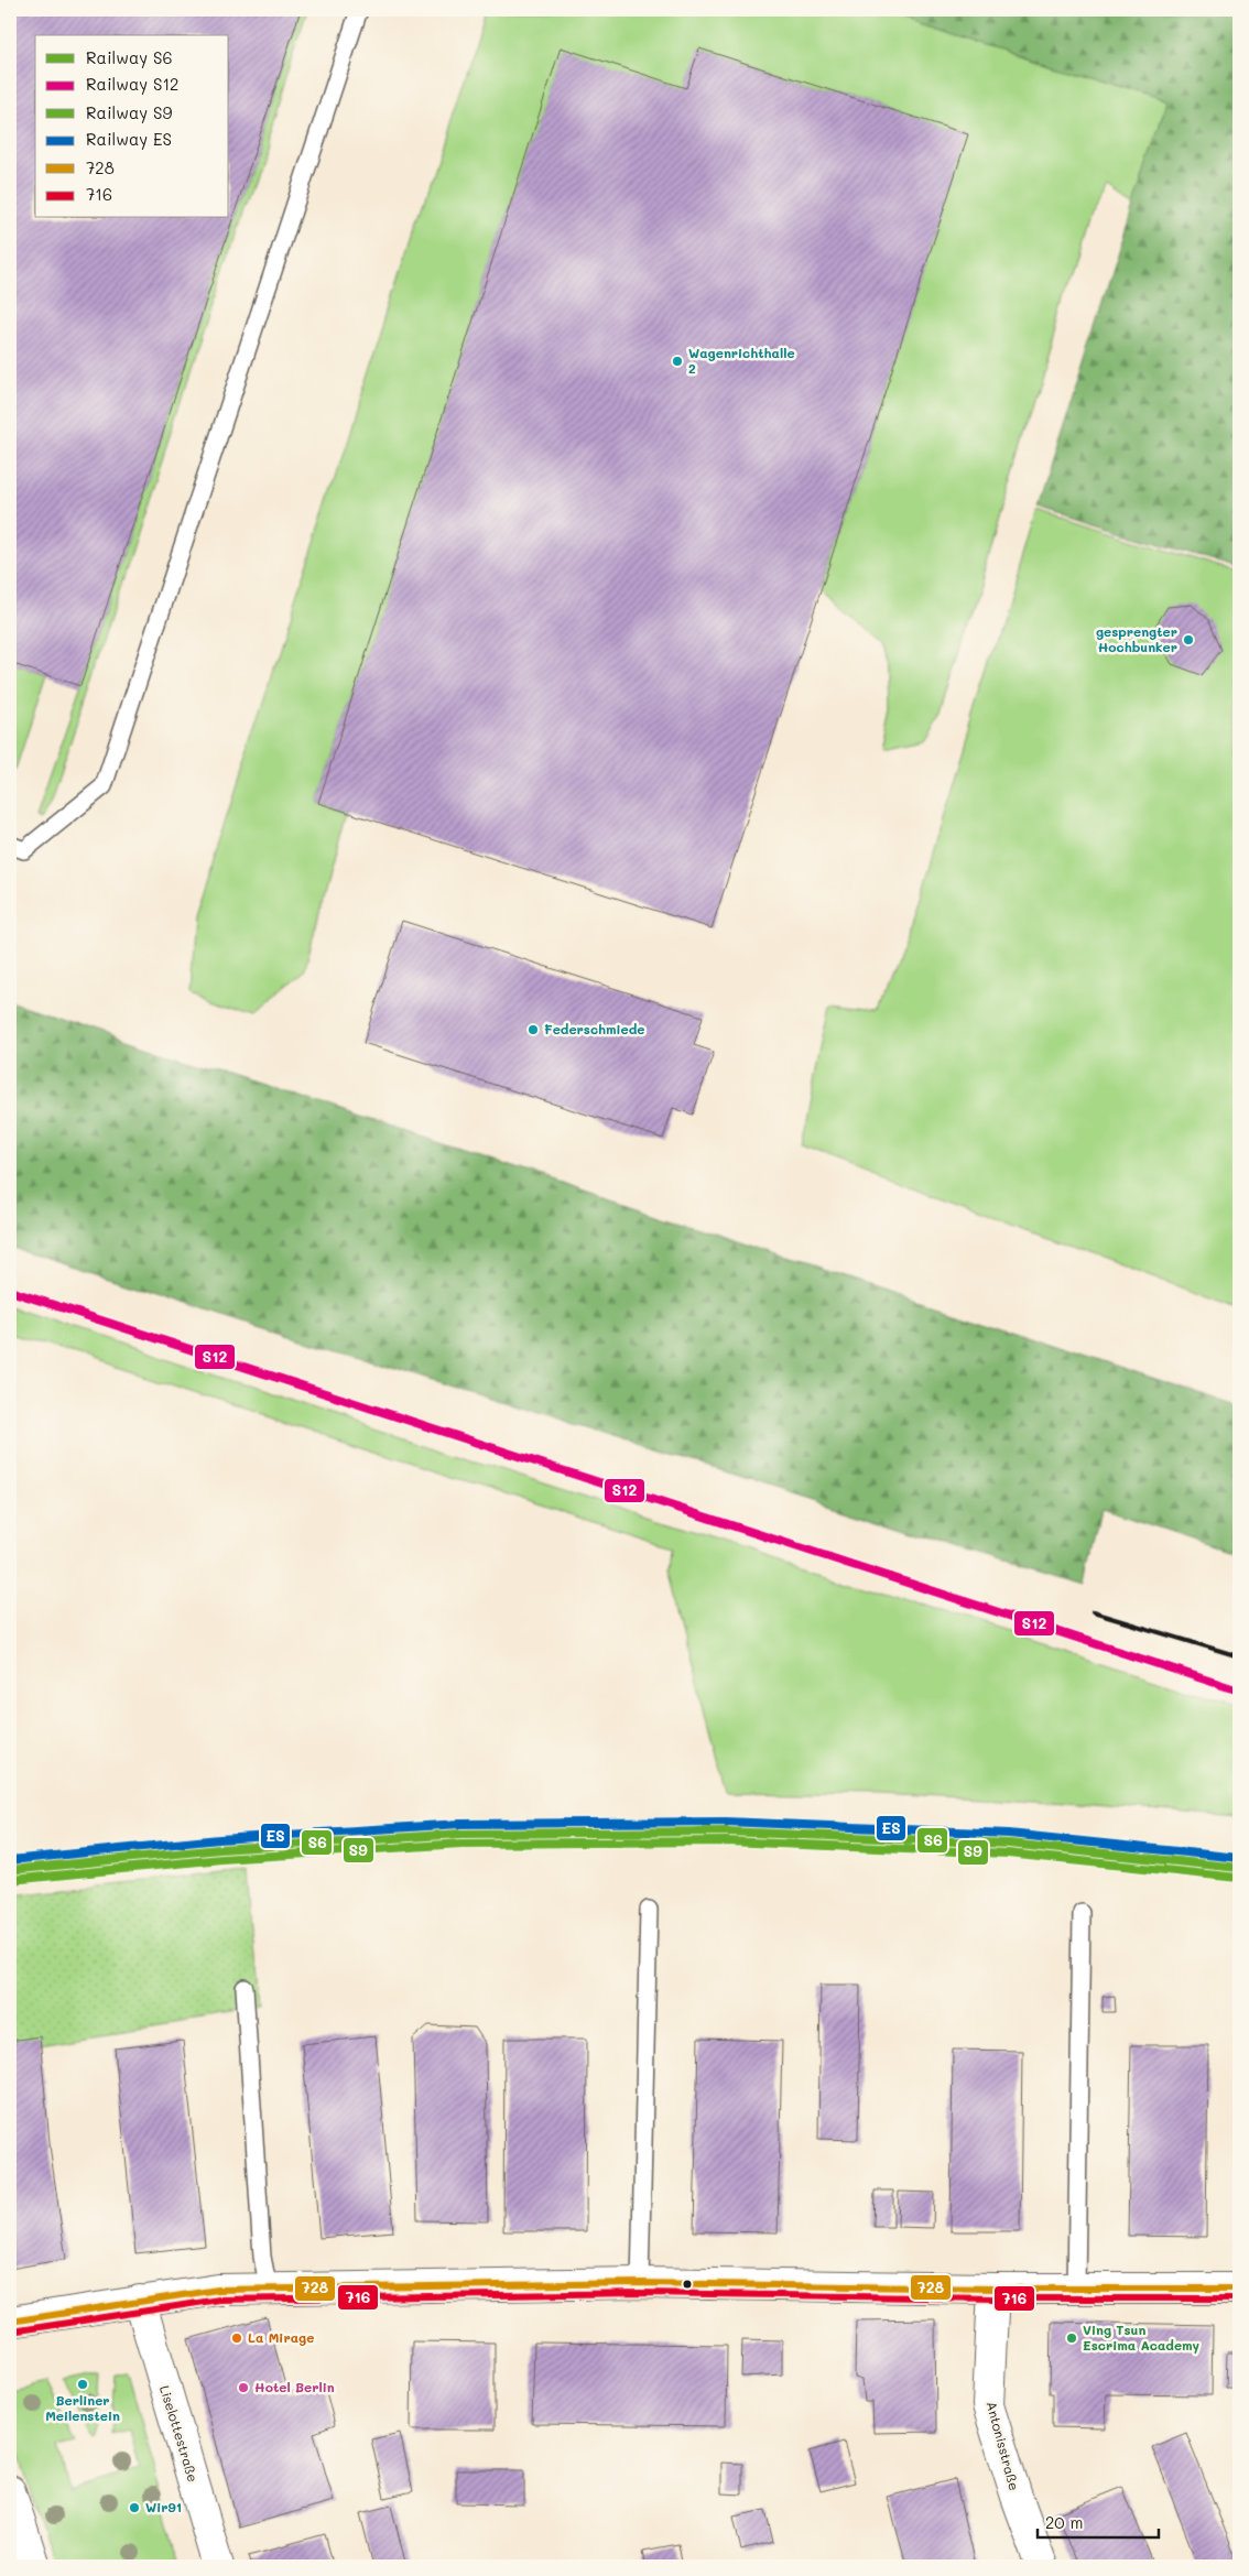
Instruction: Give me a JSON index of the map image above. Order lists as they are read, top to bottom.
{
  "streets": {
    "street": ["Liselottestraße", "Antonisstraße"]
  },
  "places": [
    "Wagenrichthalle 2",
    "gesprengter Hochbunker",
    "Federschmiede",
    "La Mirage",
    "Ving Tsun Escrima Academy",
    "Berliner Meilenstein",
    "Hotel Berlin",
    "Wir91"
  ],
  "lines": [
    "rail line S12",
    "rail line ES",
    "rail line S6",
    "rail line S9",
    "transit line 728",
    "transit line 716"
  ],
  "legend": [
    "Railway S6",
    "Railway S12",
    "Railway S9",
    "Railway ES",
    "728",
    "716"
  ],
  "scale_bar": "20 m"
}
